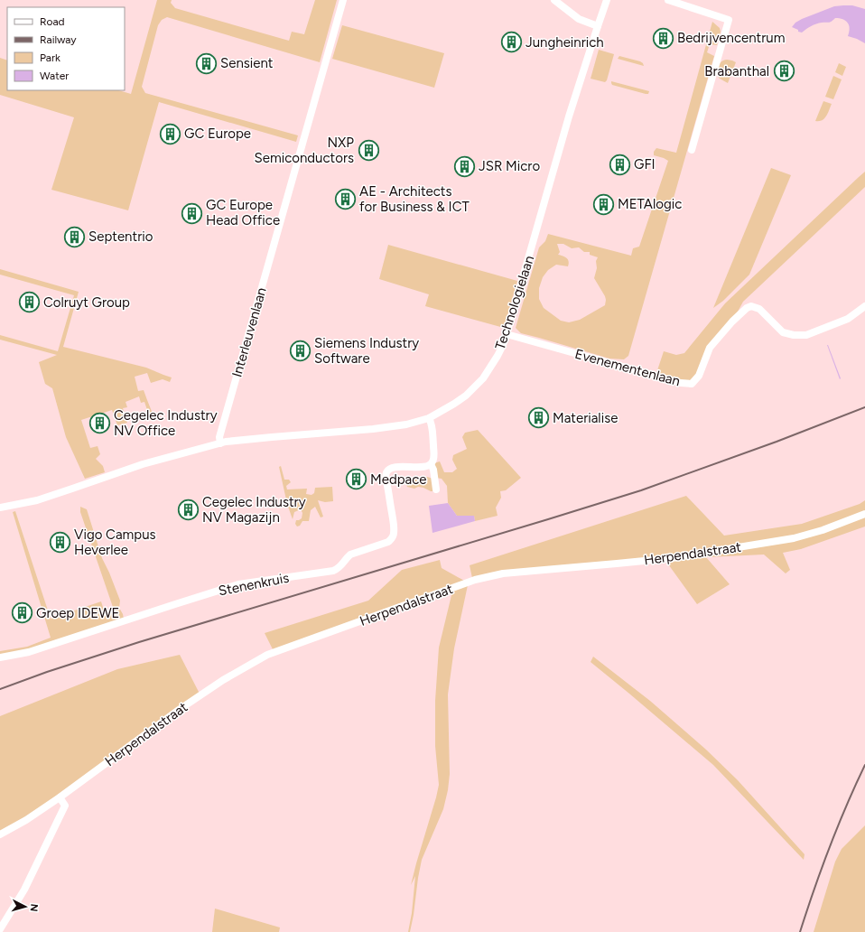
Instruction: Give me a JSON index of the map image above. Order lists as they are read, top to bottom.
{
  "streets": {
    "street": [
      "Technologielaan",
      "Interleuvenlaan",
      "Evenementenlaan",
      "Herpendalstraat",
      "Stenenkruis"
    ]
  },
  "crossings": [
    ["Technologielaan", "Interleuvenlaan"],
    ["Technologielaan", "Evenementenlaan"]
  ],
  "places": {
    "building": [
      "Bedrijvencentrum",
      "Jungheinrich",
      "Sensient",
      "Brabanthal",
      "GC Europe",
      "NXP Semiconductors",
      "GFI",
      "JSR Micro",
      "AE - Architects for Business & ICT",
      "METAlogic",
      "GC Europe Head Office",
      "Septentrio",
      "Colruyt Group",
      "Siemens Industry Software",
      "Materialise",
      "Cegelec Industry NV Office",
      "Medpace",
      "Cegelec Industry NV Magazijn",
      "Vigo Campus Heverlee",
      "Groep IDEWE"
    ]
  },
  "legend": [
    "Road",
    "Railway",
    "Park",
    "Water"
  ],
  "north": "right"
}
